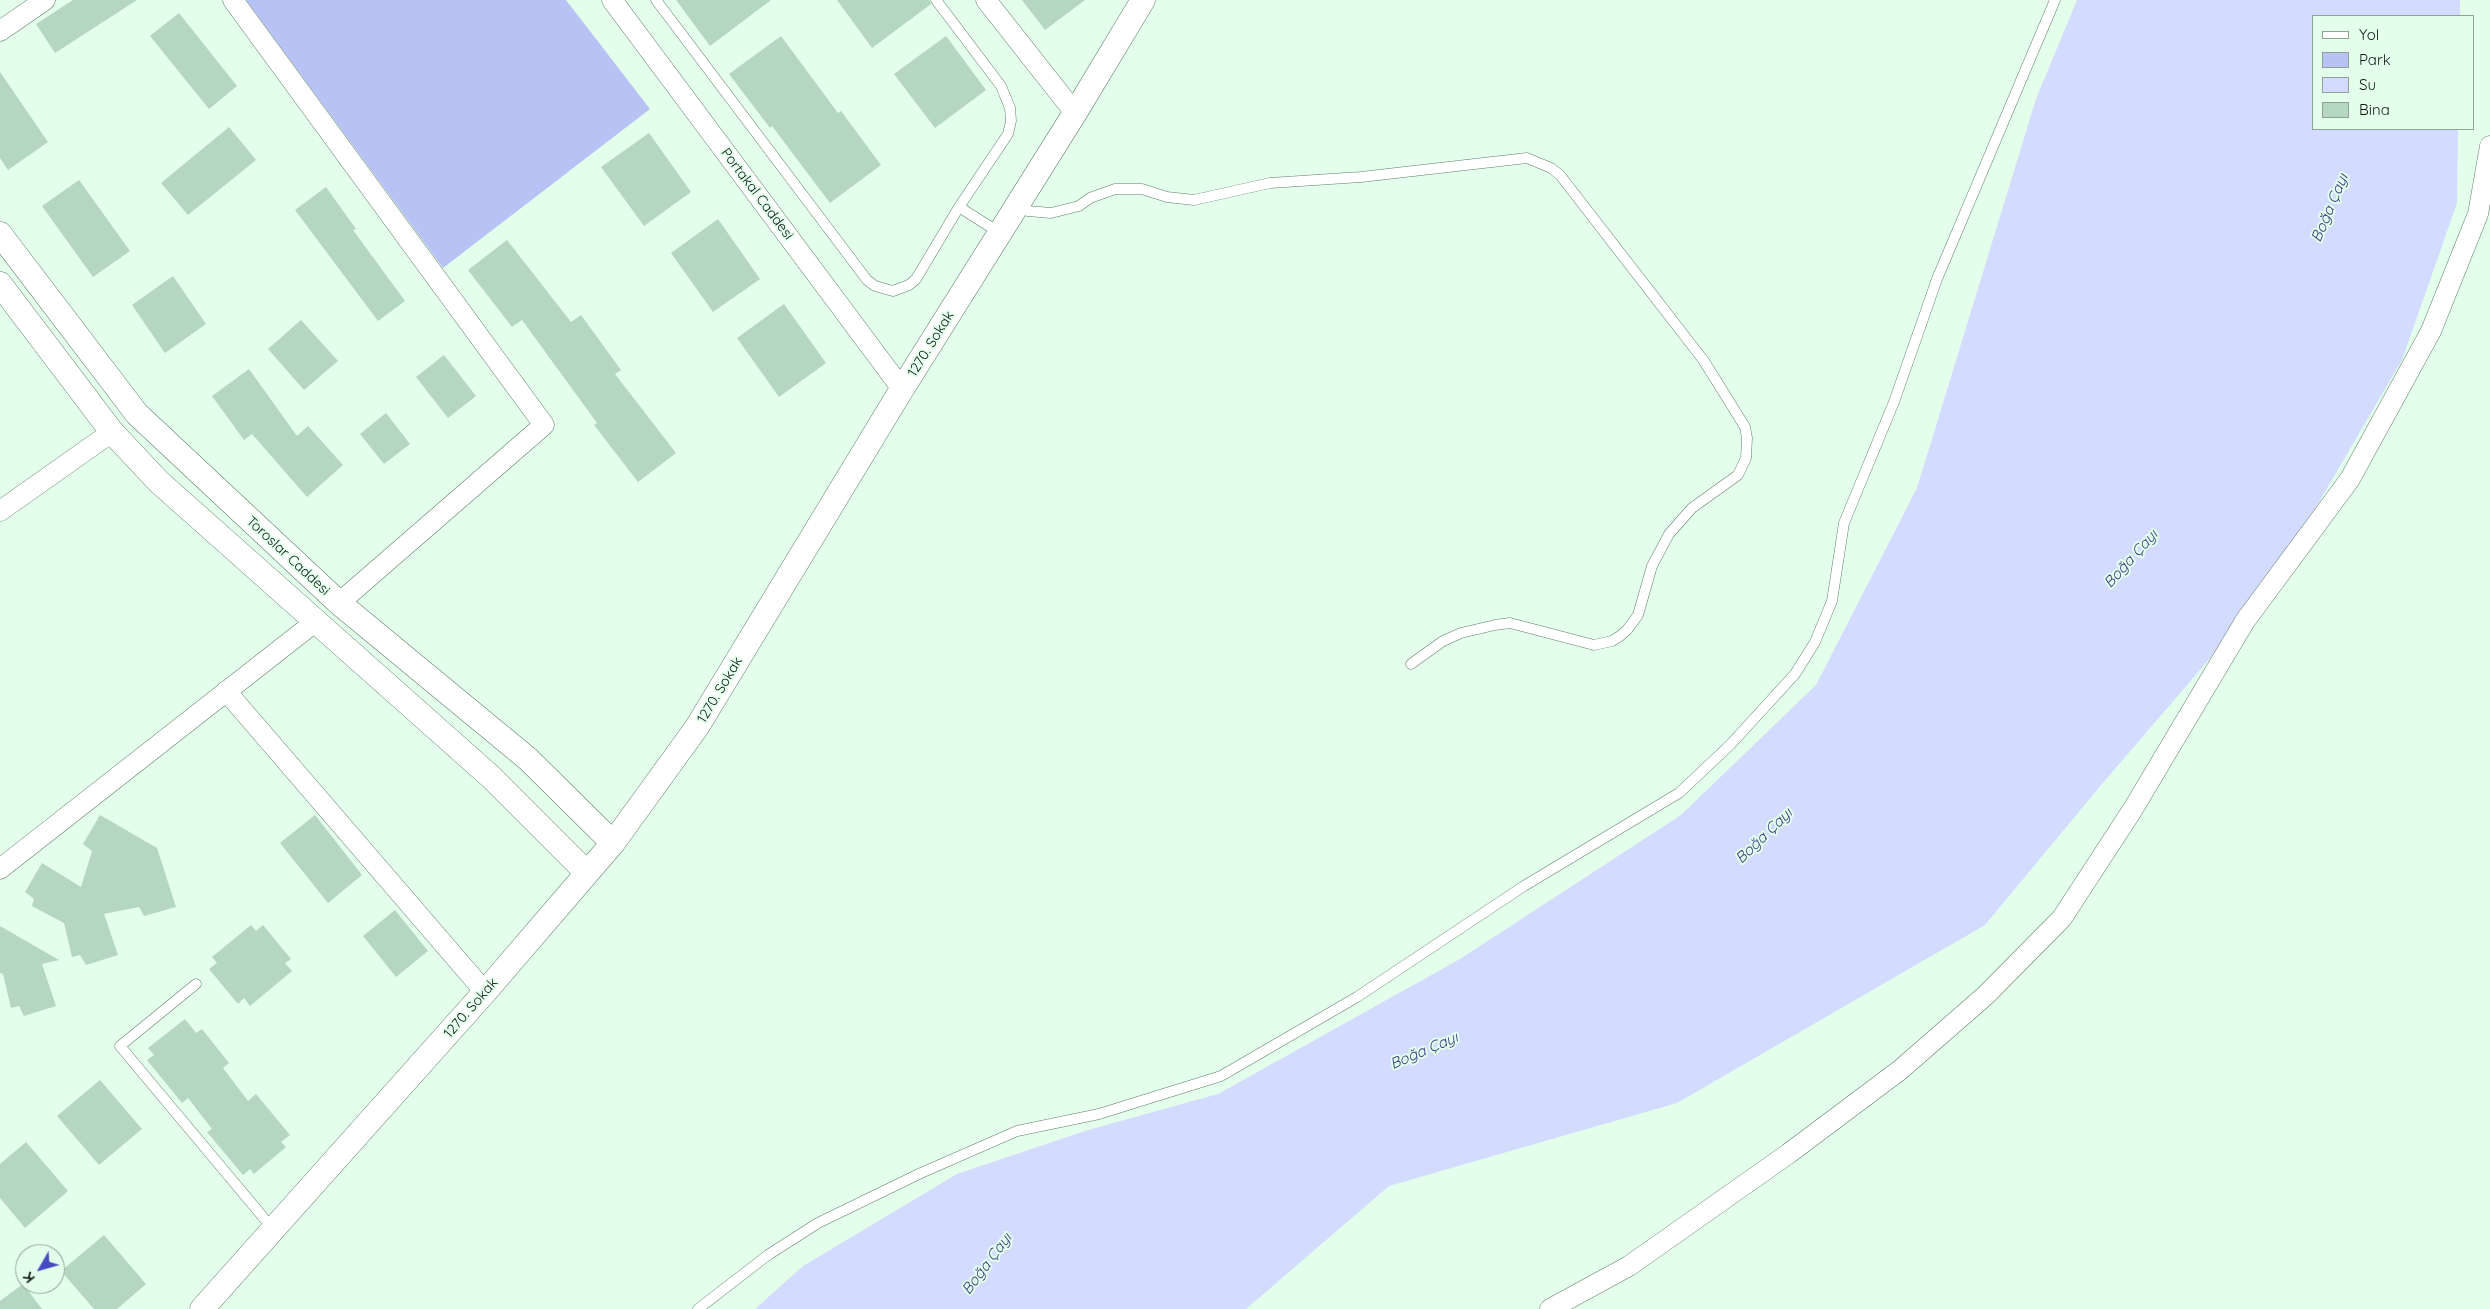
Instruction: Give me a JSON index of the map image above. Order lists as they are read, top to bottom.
{
  "streets": {
    "street": ["Portakal Caddesi", "1270. Sokak", "Toroslar Caddesi"]
  },
  "crossings": [
    ["Portakal Caddesi", "1270. Sokak"],
    ["1270. Sokak", "Toroslar Caddesi"]
  ],
  "water": ["Boğa Çayı"],
  "legend": [
    "Yol",
    "Park",
    "Su",
    "Bina"
  ],
  "north": "bottom left"
}
